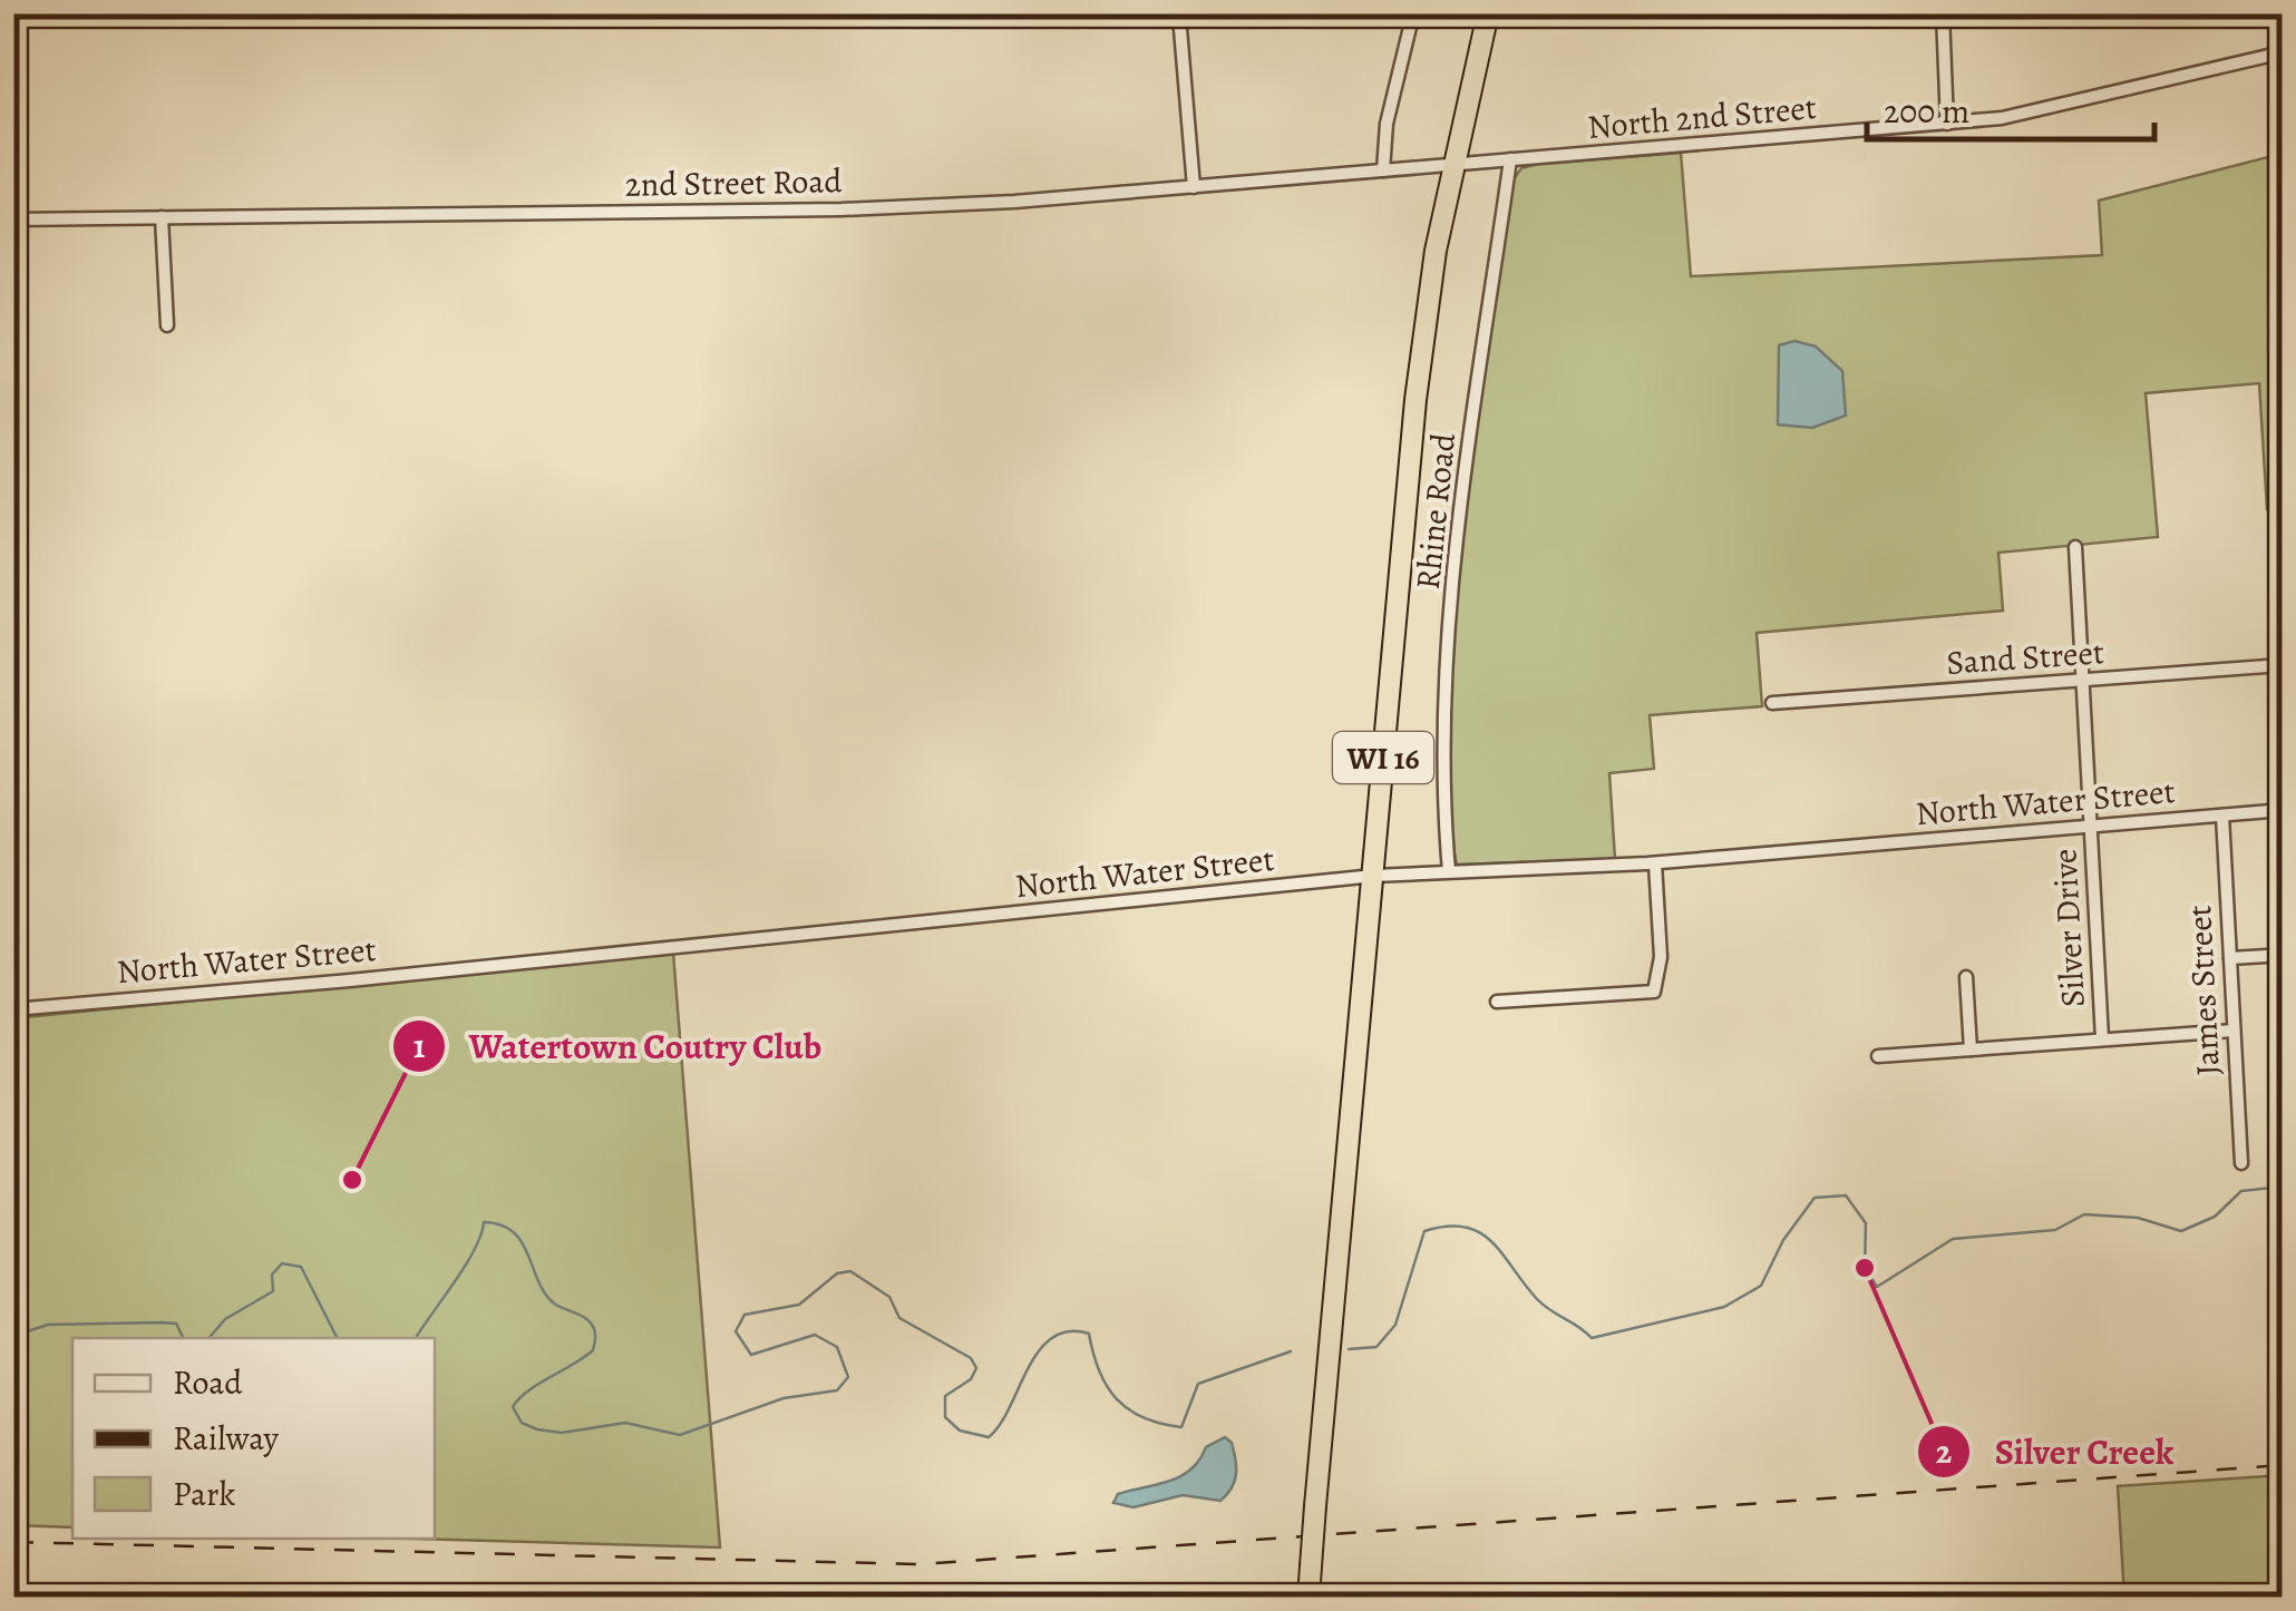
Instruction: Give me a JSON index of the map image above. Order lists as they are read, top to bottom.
{
  "streets": {
    "highway": ["WI 16"],
    "street": [
      "North 2nd Street",
      "2nd Street Road",
      "Rhine Road",
      "Sand Street",
      "North Water Street",
      "Silver Drive",
      "James Street"
    ]
  },
  "crossings": [
    ["North 2nd Street", "2nd Street Road"],
    ["North 2nd Street", "Rhine Road"],
    ["North 2nd Street", "WI 16"],
    ["2nd Street Road", "WI 16"],
    ["Rhine Road", "North Water Street"],
    ["Sand Street", "Silver Drive"],
    ["WI 16", "North Water Street"],
    ["North Water Street", "Silver Drive"],
    ["North Water Street", "James Street"]
  ],
  "places": ["Watertown Coutry Club", "Silver Creek"],
  "legend": ["Road", "Railway", "Park"],
  "scale_bar": "200 m"
}
